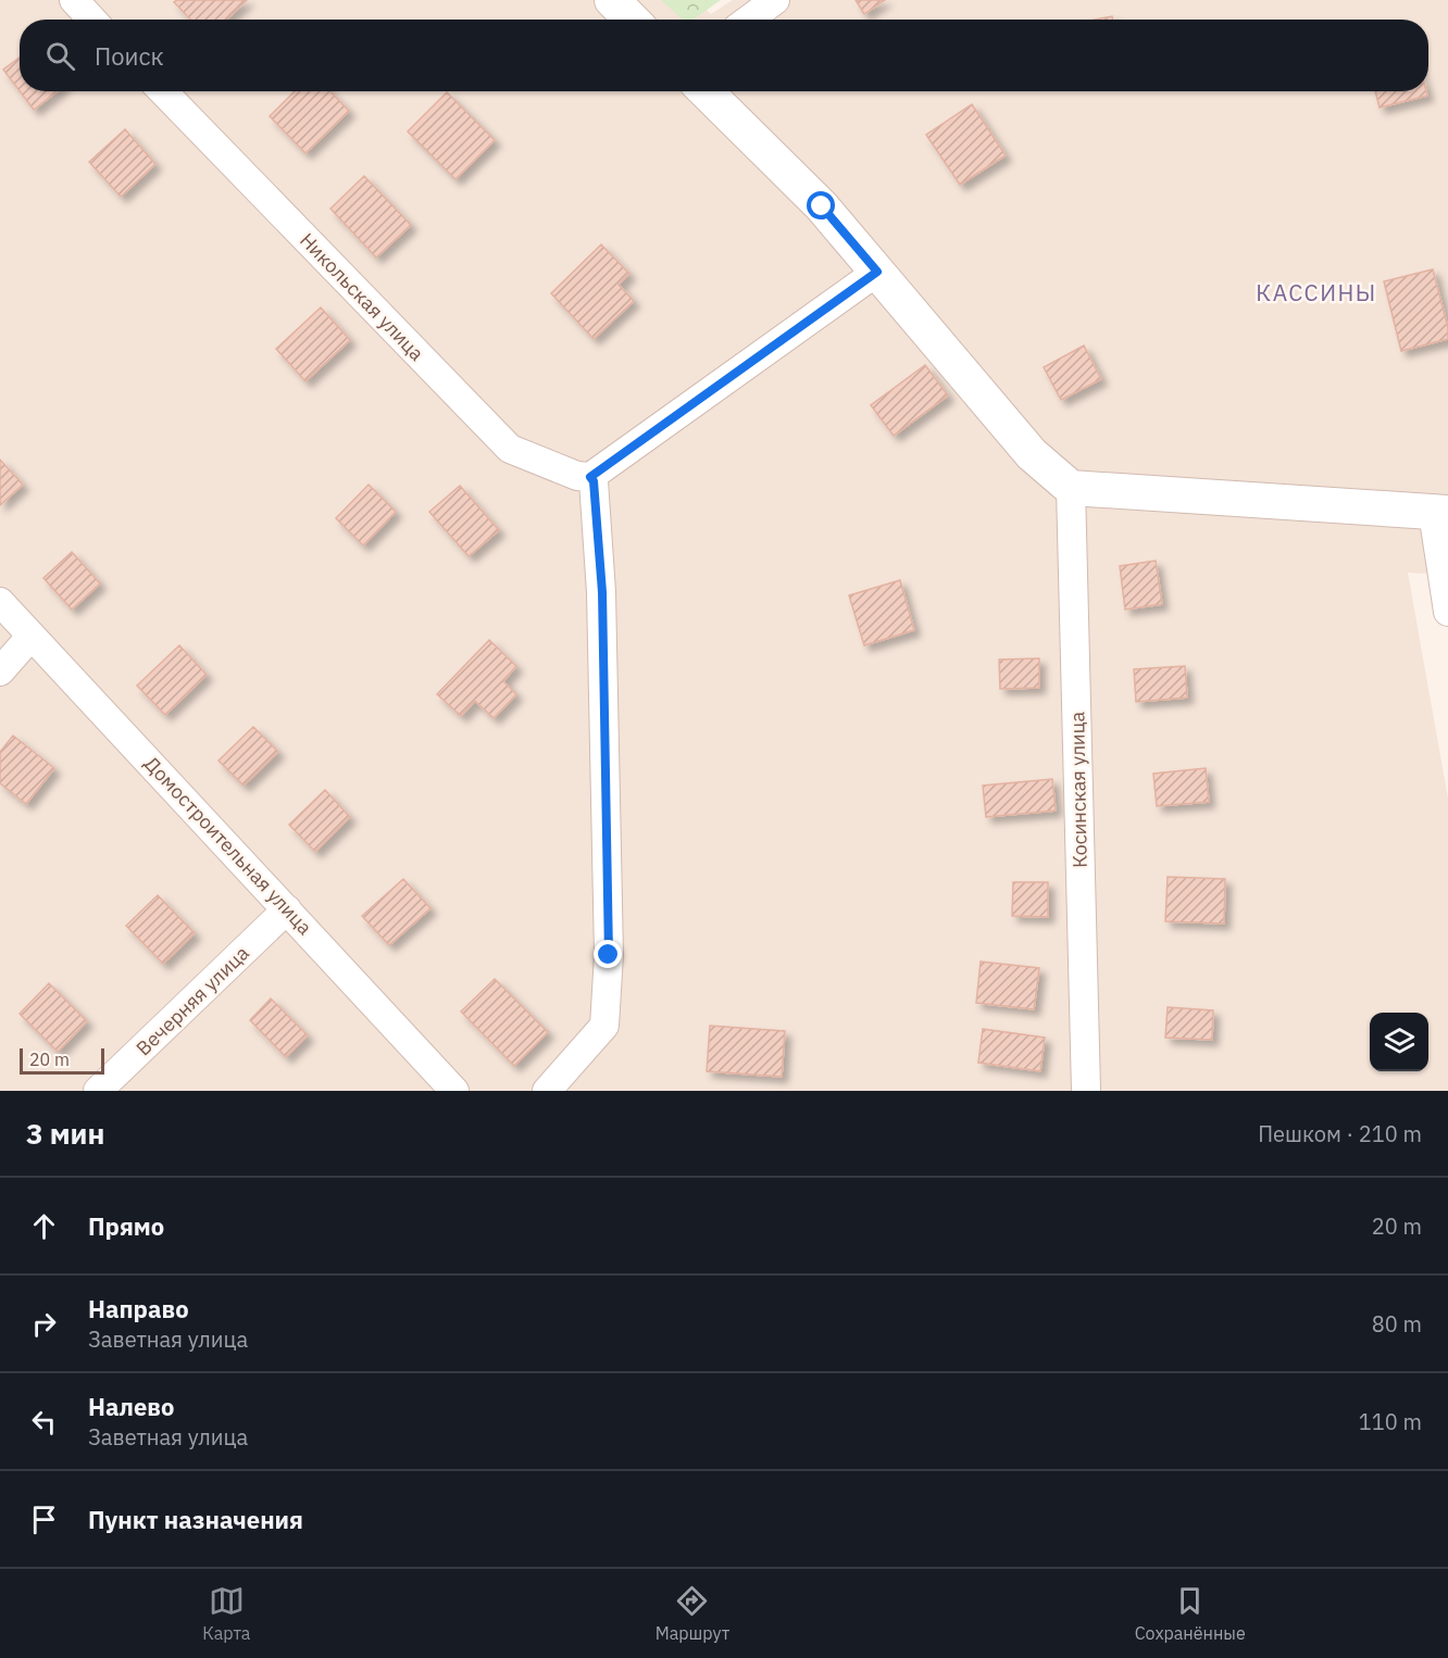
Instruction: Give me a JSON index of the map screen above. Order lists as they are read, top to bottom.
{
  "streets": {
    "street": [
      "Никольская улица",
      "Косинская улица",
      "Домостроительная улица",
      "Вечерняя улица"
    ]
  },
  "crossings": [
    ["Домостроительная улица", "Вечерняя улица"]
  ],
  "districts": ["КАССИНЫ"],
  "scale_bar": "20 m",
  "page": {
    "search": "Поиск",
    "scale": "20 m",
    "heading": ["3 мин", "Пешком · 210 m"],
    "list": [
      ["Прямо", "20 m"],
      ["Направо", "Заветная улица", "80 m"],
      ["Налево", "Заветная улица", "110 m"],
      "Пункт назначения"
    ],
    "nav": ["Карта", "Маршрут", "Сохранённые"]
  }
}
